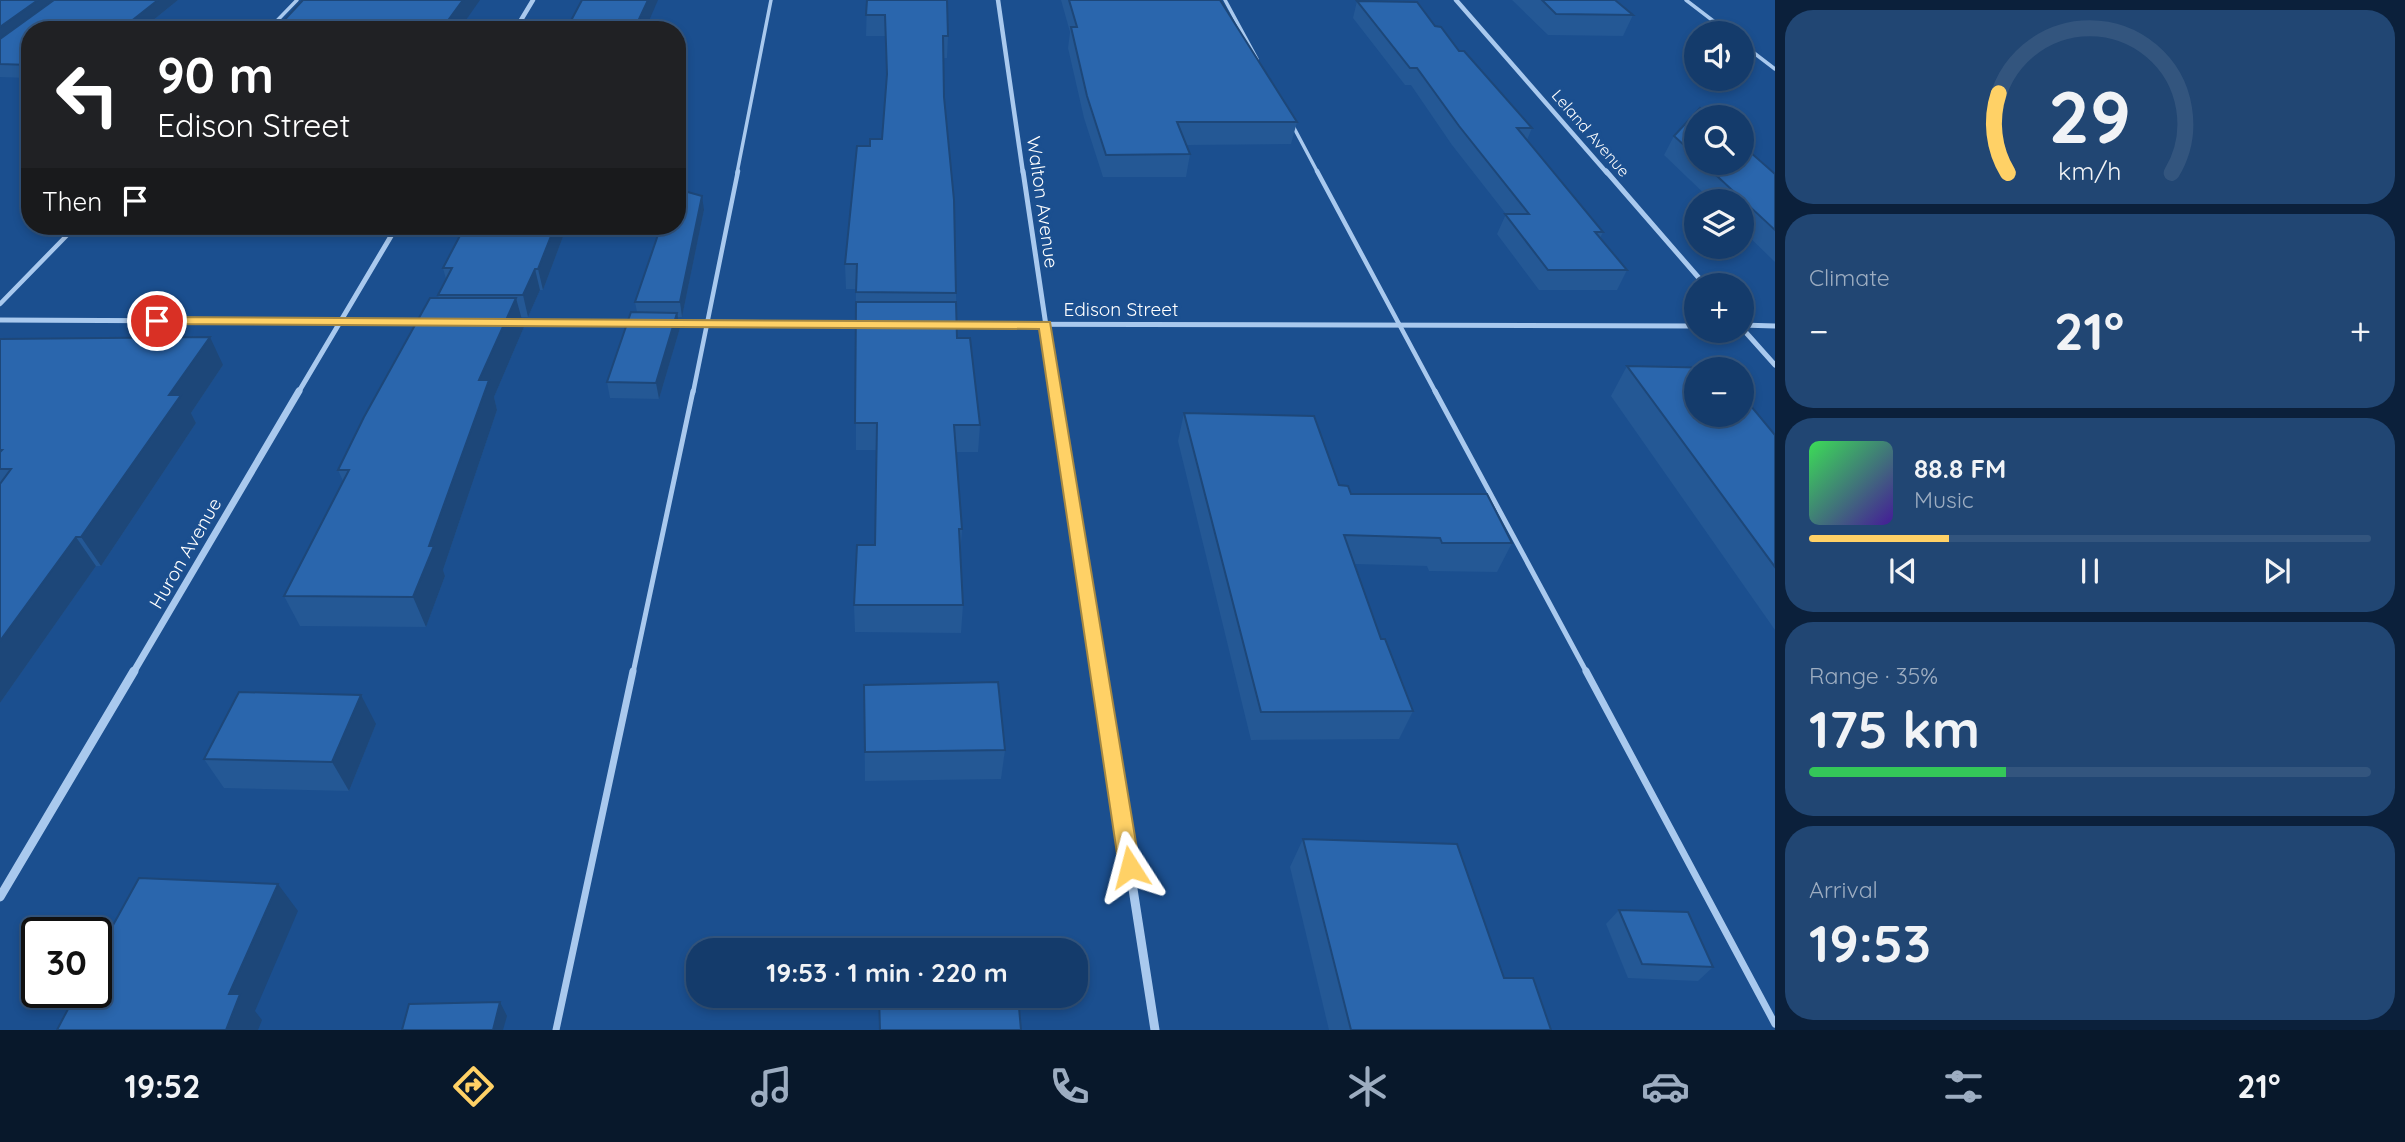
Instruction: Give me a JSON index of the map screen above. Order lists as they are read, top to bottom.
{
  "streets": {
    "street": [
      "Leland Avenue",
      "Walton Avenue",
      "Edison Street",
      "Huron Avenue"
    ]
  },
  "crossings": [
    ["Walton Avenue", "Edison Street"]
  ],
  "page": {
    "map_buttons": ["+", "−"],
    "turn": ["90 m", "Edison Street"],
    "then": "Then",
    "tile": [
      "Climate",
      ["Range · 35%", "175 km"],
      ["Arrival", "19:53"]
    ],
    "heat": ["−", "21°", "+"],
    "song": ["88.8 FM", "Music"],
    "limit": "30",
    "trip": "19:53 · 1 min · 220 m",
    "tabs": ["19:52", "21°"],
    "gauge": ["29", "km/h"]
  }
}
